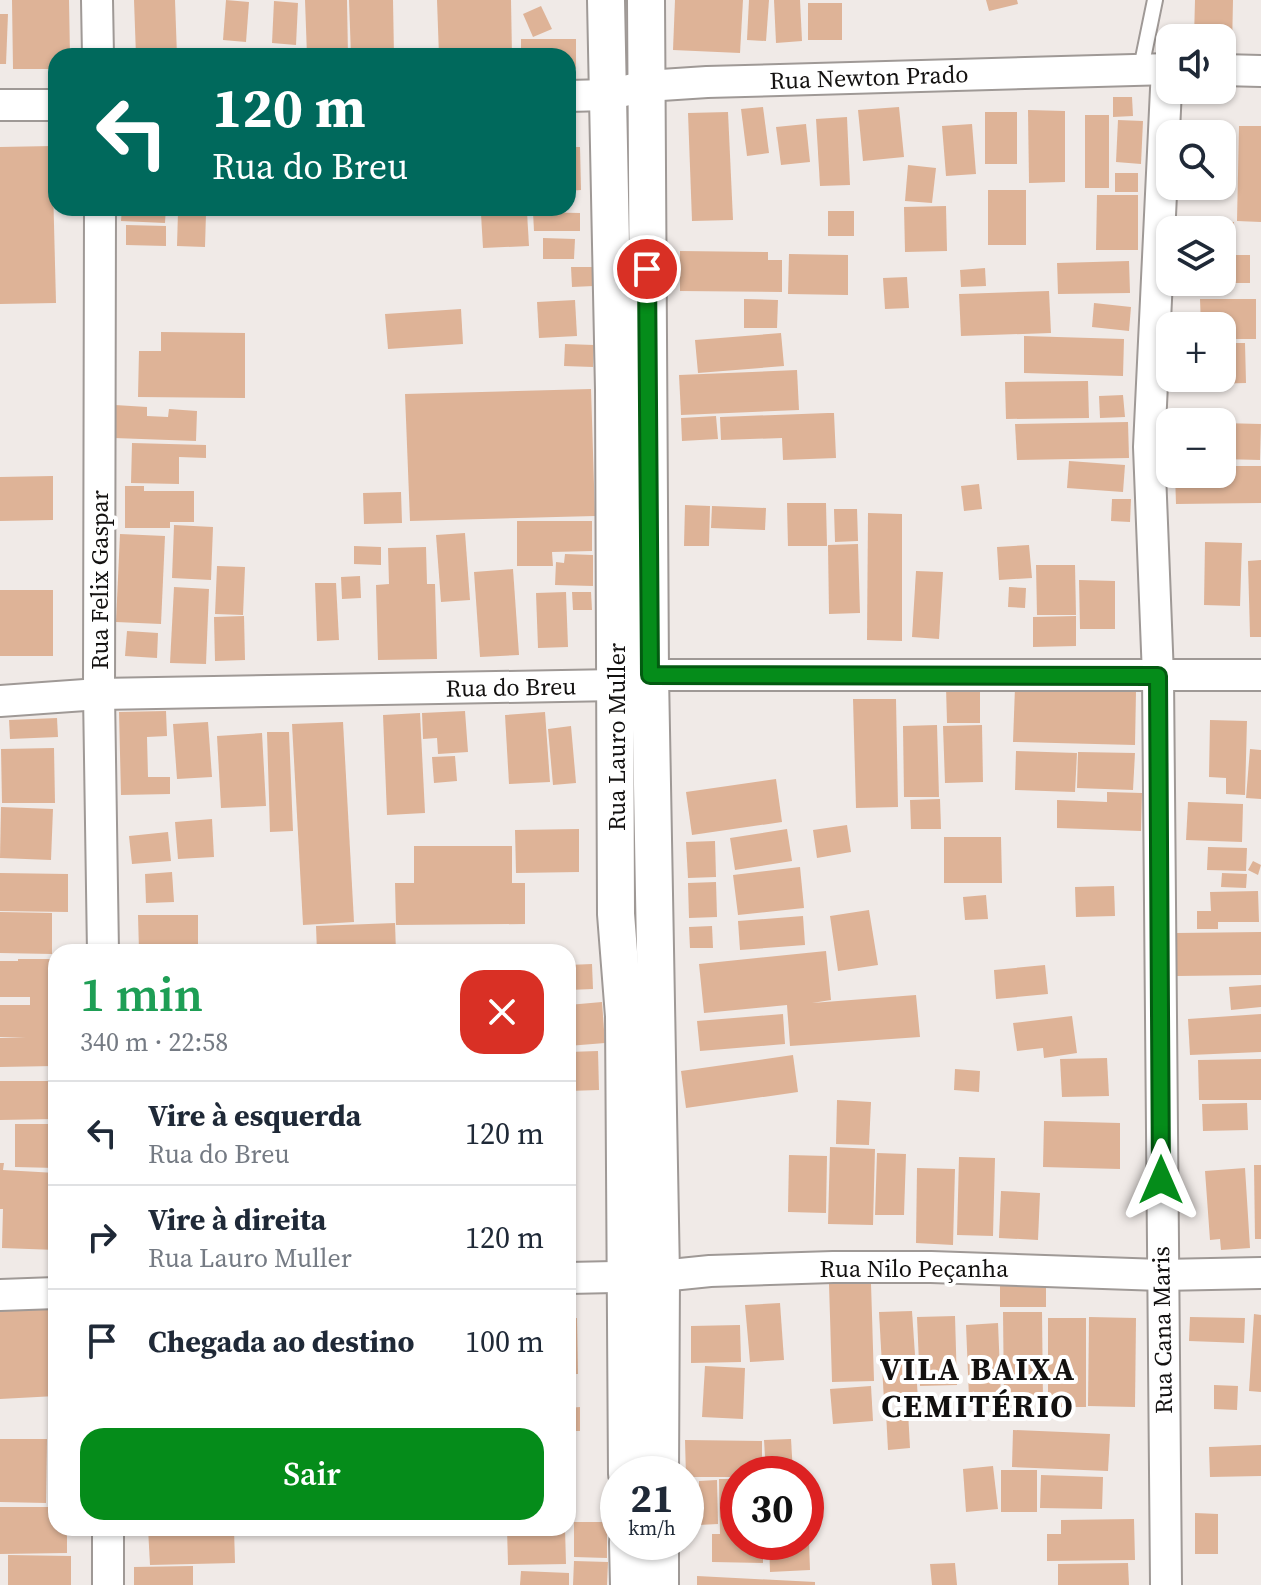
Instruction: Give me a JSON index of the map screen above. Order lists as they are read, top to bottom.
{
  "streets": {
    "street": [
      "Rua Newton Prado",
      "Rua Felix Gaspar",
      "Rua do Breu",
      "Rua Lauro Muller",
      "Rua Nilo Peçanha",
      "Rua Cana Maris"
    ]
  },
  "crossings": [
    ["Rua Newton Prado", "Rua Lauro Muller"],
    ["Rua Felix Gaspar", "Rua do Breu"],
    ["Rua do Breu", "Rua Lauro Muller"],
    ["Rua do Breu", "Rua Cana Maris"],
    ["Rua Lauro Muller", "Rua Nilo Peçanha"],
    ["Rua Nilo Peçanha", "Rua Cana Maris"]
  ],
  "districts": ["VILA BAIXA CEMITÉRIO"],
  "page": {
    "map_buttons": ["+", "−"],
    "turn": ["120 m", "Rua do Breu"],
    "heading": ["1 min", "340 m · 22:58"],
    "list": [
      {
        "name": "Vire à esquerda",
        "note": "Rua do Breu",
        "value": "120 m"
      },
      {
        "name": "Vire à direita",
        "note": "Rua Lauro Muller",
        "value": "120 m"
      },
      {
        "name": "Chegada ao destino",
        "value": "100 m"
      }
    ],
    "buttons": "Sair",
    "speed": "21 km/h",
    "limit": "30"
  }
}
